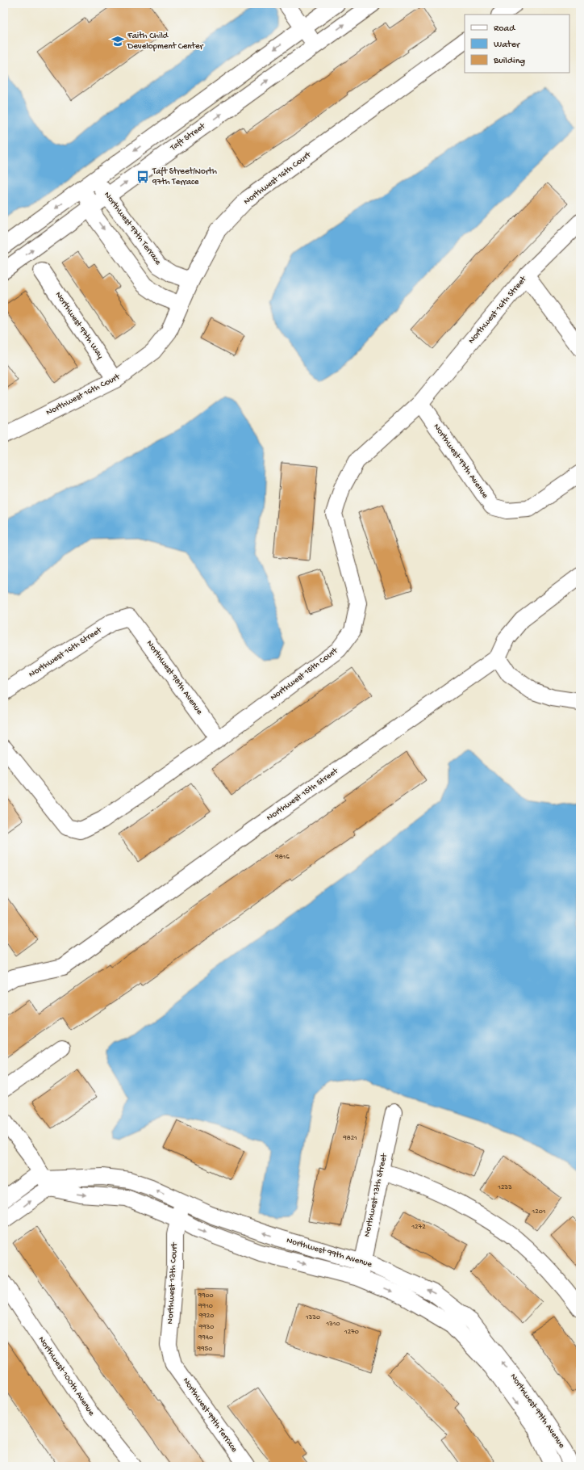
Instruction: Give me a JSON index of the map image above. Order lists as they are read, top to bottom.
{
  "streets": {
    "street": [
      "Taft Street",
      "Northwest 16th Court",
      "Northwest 97th Terrace",
      "Northwest 16th Street",
      "Northwest 97th Way",
      "Northwest 97th Avenue",
      "Northwest 15th Court",
      "Northwest 98th Avenue",
      "Northwest 15th Street",
      "Northwest 13th Street",
      "Northwest 99th Avenue",
      "Northwest 13th Court",
      "Northwest 100th Avenue",
      "Northwest 99th Terrace"
    ]
  },
  "crossings": [
    ["Taft Street", "Northwest 97th Terrace"],
    ["Northwest 16th Court", "Northwest 97th Terrace"],
    ["Northwest 16th Court", "Northwest 97th Way"],
    ["Northwest 16th Street", "Northwest 97th Avenue"],
    ["Northwest 16th Street", "Northwest 15th Court"],
    ["Northwest 16th Street", "Northwest 98th Avenue"],
    ["Northwest 97th Avenue", "Northwest 15th Court"],
    ["Northwest 15th Court", "Northwest 98th Avenue"],
    ["Northwest 13th Street", "Northwest 99th Avenue"],
    ["Northwest 99th Avenue", "Northwest 13th Court"],
    ["Northwest 13th Court", "Northwest 99th Terrace"]
  ],
  "places": {
    "school or university": ["Faith Child Development Center"],
    "bus stop": ["Taft Street/North 97th Terrace"]
  },
  "house_numbers": [
    "9816",
    "9821",
    "1233",
    "1201",
    "1272",
    "9900",
    "9910",
    "9920",
    "1330",
    "1310",
    "9930",
    "1270",
    "9940",
    "9950"
  ],
  "legend": ["Road", "Water", "Building"]
}
